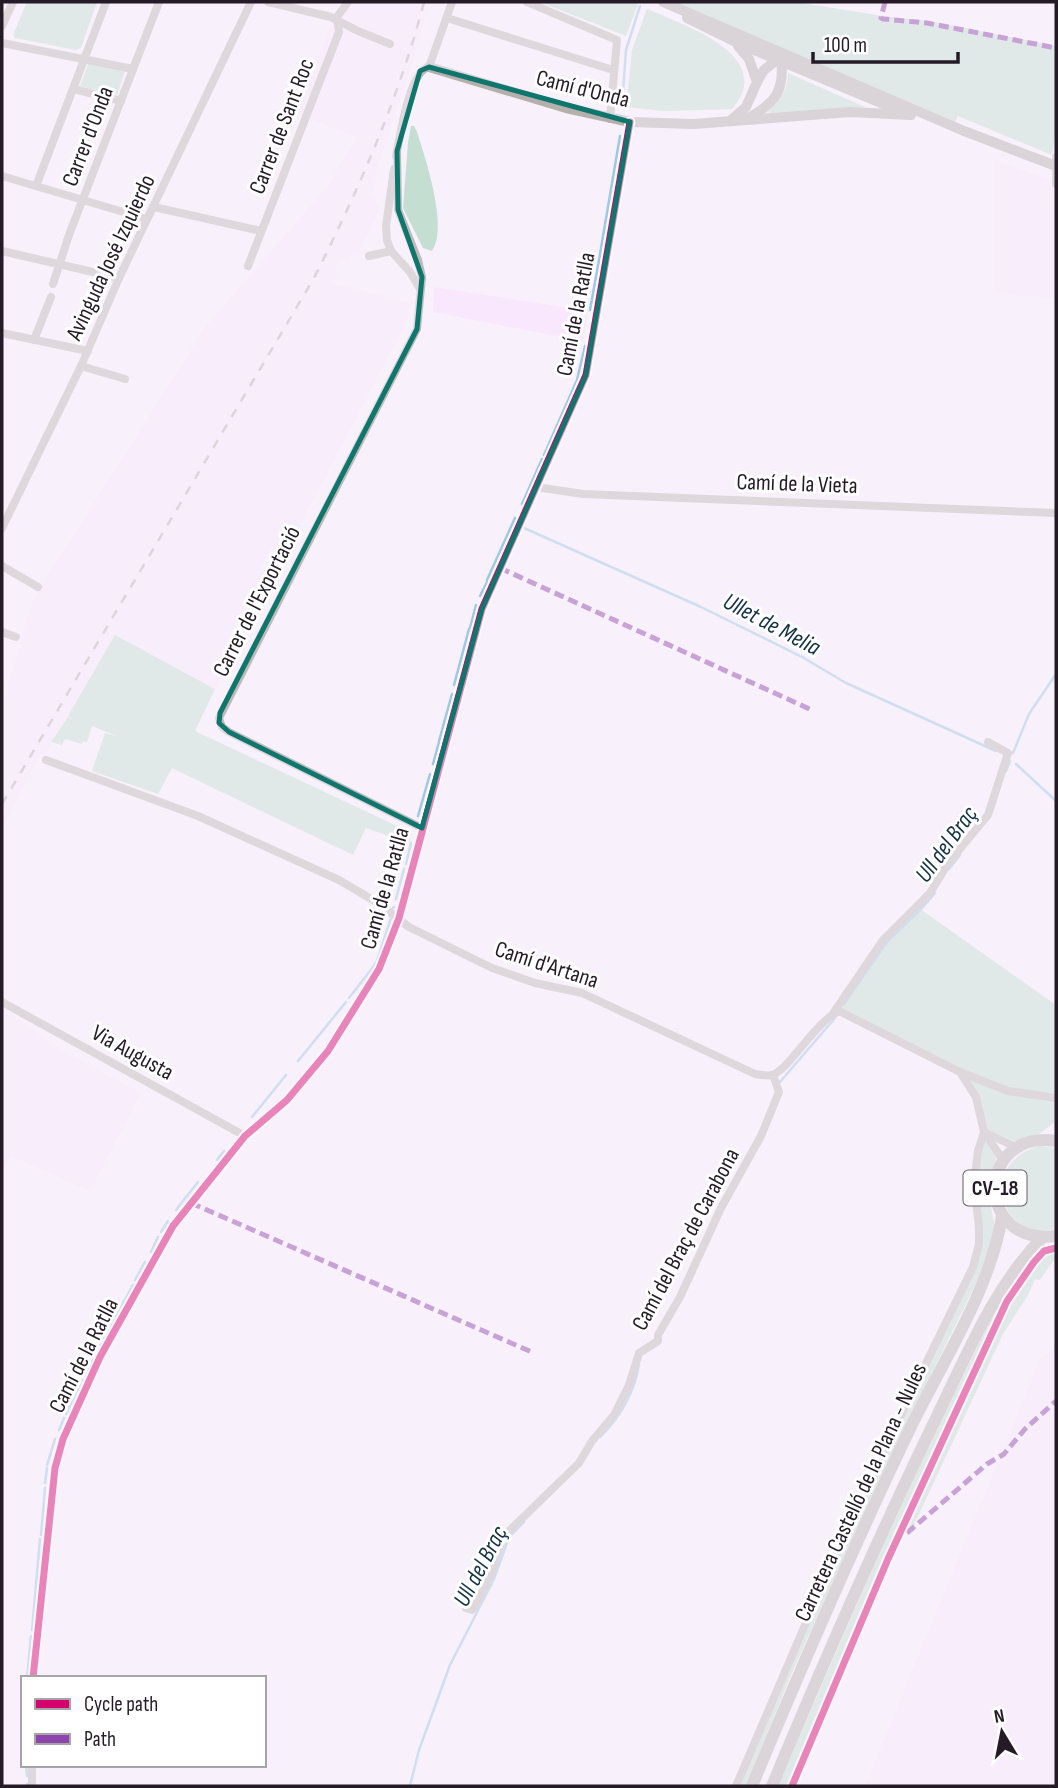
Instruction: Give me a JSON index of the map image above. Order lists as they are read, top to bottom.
{
  "streets": {
    "main road": ["CV-18", "Carretera Castelló de la Plana - Nules"],
    "street": [
      "Camí d'Onda",
      "Carrer de Sant Roc",
      "Carrer d'Onda",
      "Avinguda José Izquierdo",
      "Camí de la Ratlla",
      "Camí de la Vieta",
      "Carrer de l'Exportació",
      "Camí d'Artana",
      "Via Augusta",
      "Camí del Braç de Carabona"
    ]
  },
  "crossings": [
    ["Camí d'Onda", "Camí de la Ratlla"],
    ["Camí de la Ratlla", "Camí de la Vieta"],
    ["Camí de la Ratlla", "Carrer de l'Exportació"],
    ["Camí de la Ratlla", "Camí d'Artana"],
    ["Camí de la Ratlla", "Via Augusta"],
    ["Camí d'Artana", "Camí del Braç de Carabona"],
    ["CV-18", "Carretera Castelló de la Plana - Nules"]
  ],
  "water": ["Ullet de Melia", "Ull del Braç"],
  "legend": ["Cycle path", "Path"],
  "scale_bar": "100 m",
  "north": "top"
}
